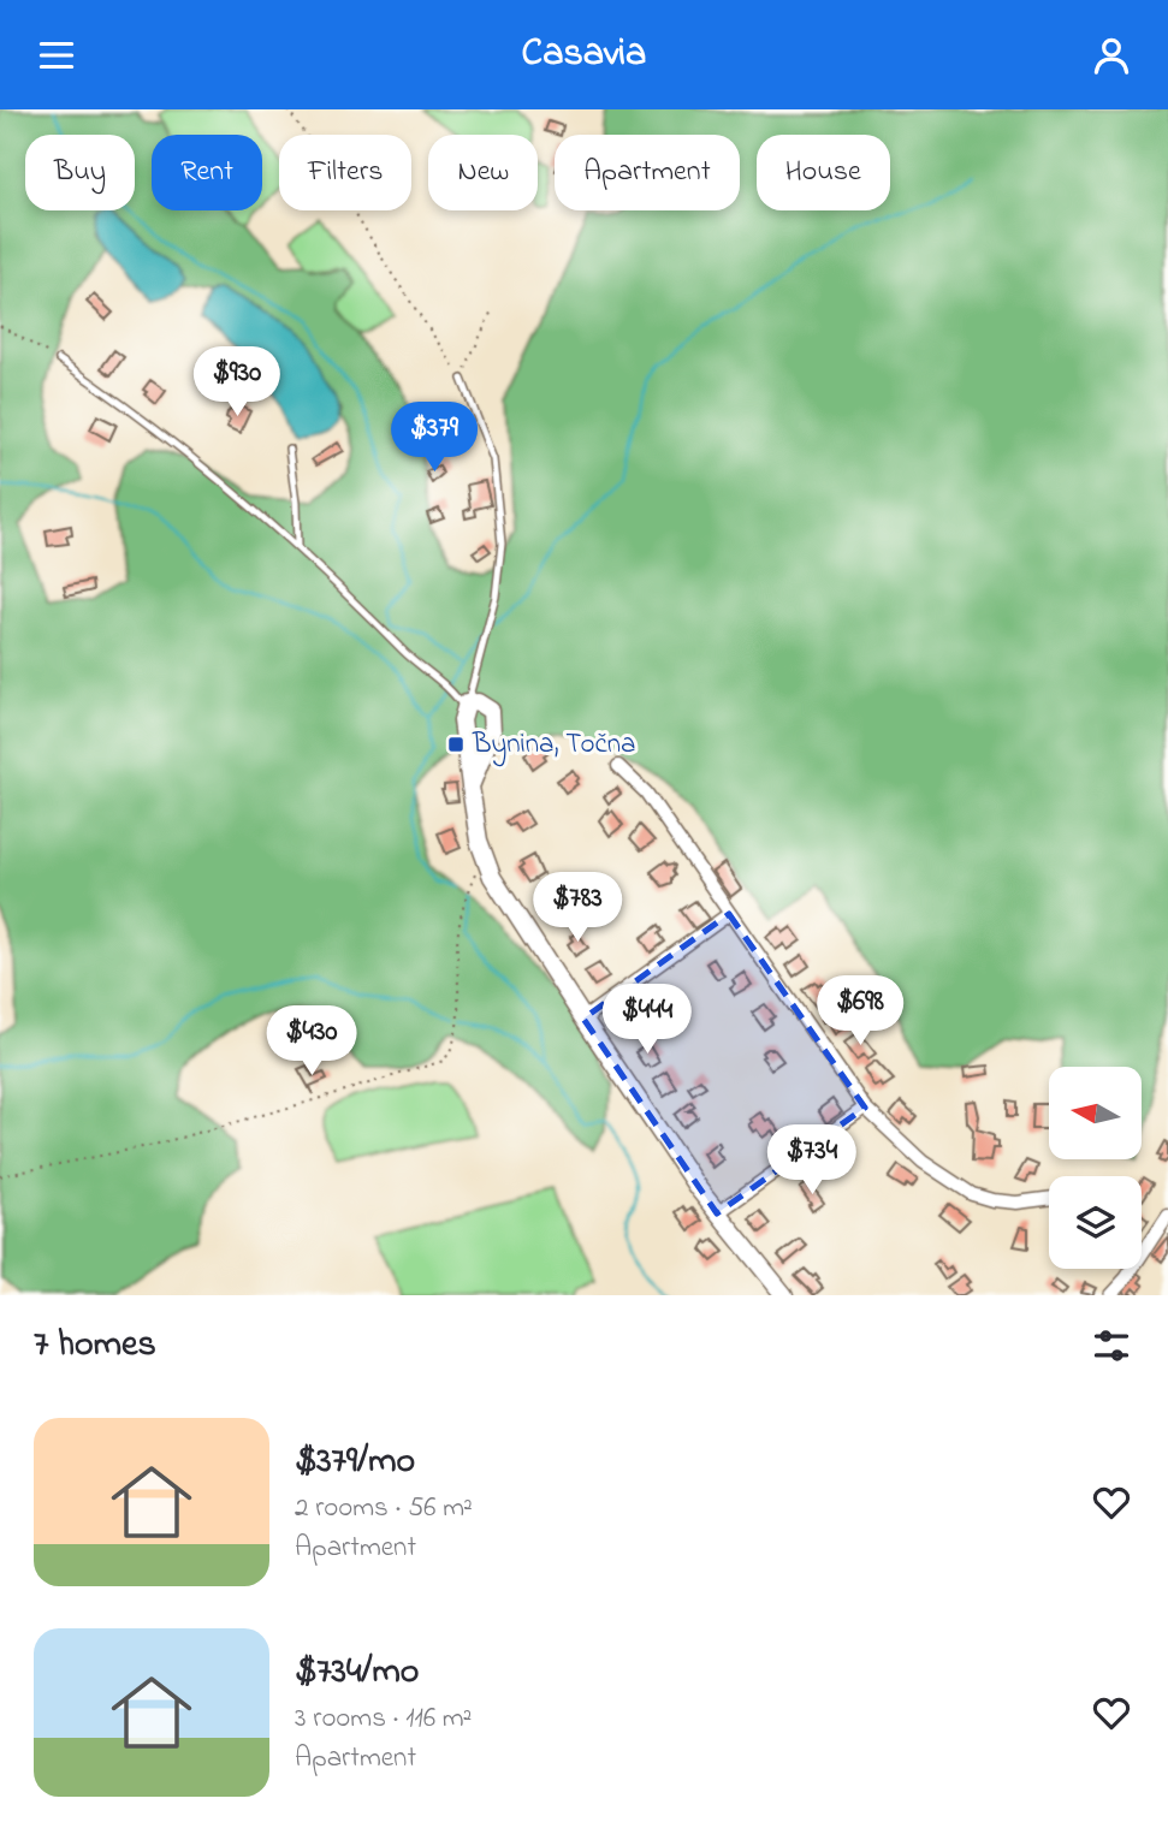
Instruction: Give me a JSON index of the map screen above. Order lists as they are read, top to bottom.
{
  "places": {
    "transit": ["Bynina, Točna"]
  },
  "north": "left",
  "page": {
    "header": "Casavia",
    "chip": [
      "Buy",
      "Rent",
      "Filters",
      "New",
      "Apartment",
      "House"
    ],
    "price": [
      "$930",
      "$379",
      "$783",
      "$698",
      "$444",
      "$430",
      "$734"
    ],
    "heading": "7 homes",
    "list": [
      {
        "name": "$379/mo",
        "note": "2 rooms · 56 m² · Apartment"
      },
      {
        "name": "$734/mo",
        "note": "3 rooms · 116 m² · Apartment"
      }
    ]
  }
}
